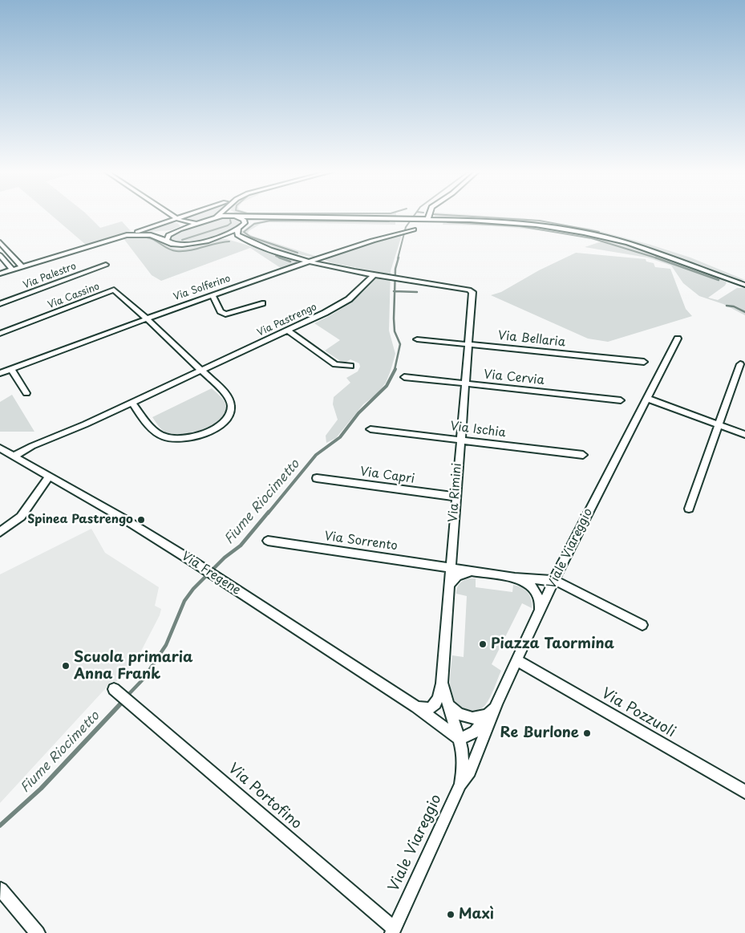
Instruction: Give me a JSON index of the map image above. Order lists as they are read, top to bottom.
{
  "streets": {
    "street": [
      "Via Palestro",
      "Via Solferino",
      "Via Cassino",
      "Via Pastrengo",
      "Via Bellaria",
      "Via Cervia",
      "Via Ischia",
      "Via Capri",
      "Via Rimini",
      "Via Sorrento",
      "Viale Viareggio",
      "Via Fregene",
      "Via Pozzuoli",
      "Via Portofino"
    ]
  },
  "crossings": [
    ["Via Solferino", "Via Cassino"],
    ["Via Pastrengo", "Via Rimini"],
    ["Via Pastrengo", "Via Fregene"],
    ["Via Bellaria", "Via Rimini"],
    ["Via Cervia", "Via Rimini"],
    ["Via Ischia", "Via Rimini"],
    ["Via Capri", "Via Rimini"],
    ["Via Rimini", "Via Sorrento"],
    ["Via Rimini", "Viale Viareggio"],
    ["Via Rimini", "Via Fregene"],
    ["Viale Viareggio", "Via Fregene"],
    ["Viale Viareggio", "Via Pozzuoli"],
    ["Viale Viareggio", "Via Portofino"]
  ],
  "water": ["Fiume Riocimetto"],
  "places": [
    "Spinea Pastrengo",
    "Piazza Taormina",
    "Scuola primaria Anna Frank",
    "Re Burlone",
    "Maxì"
  ]
}
